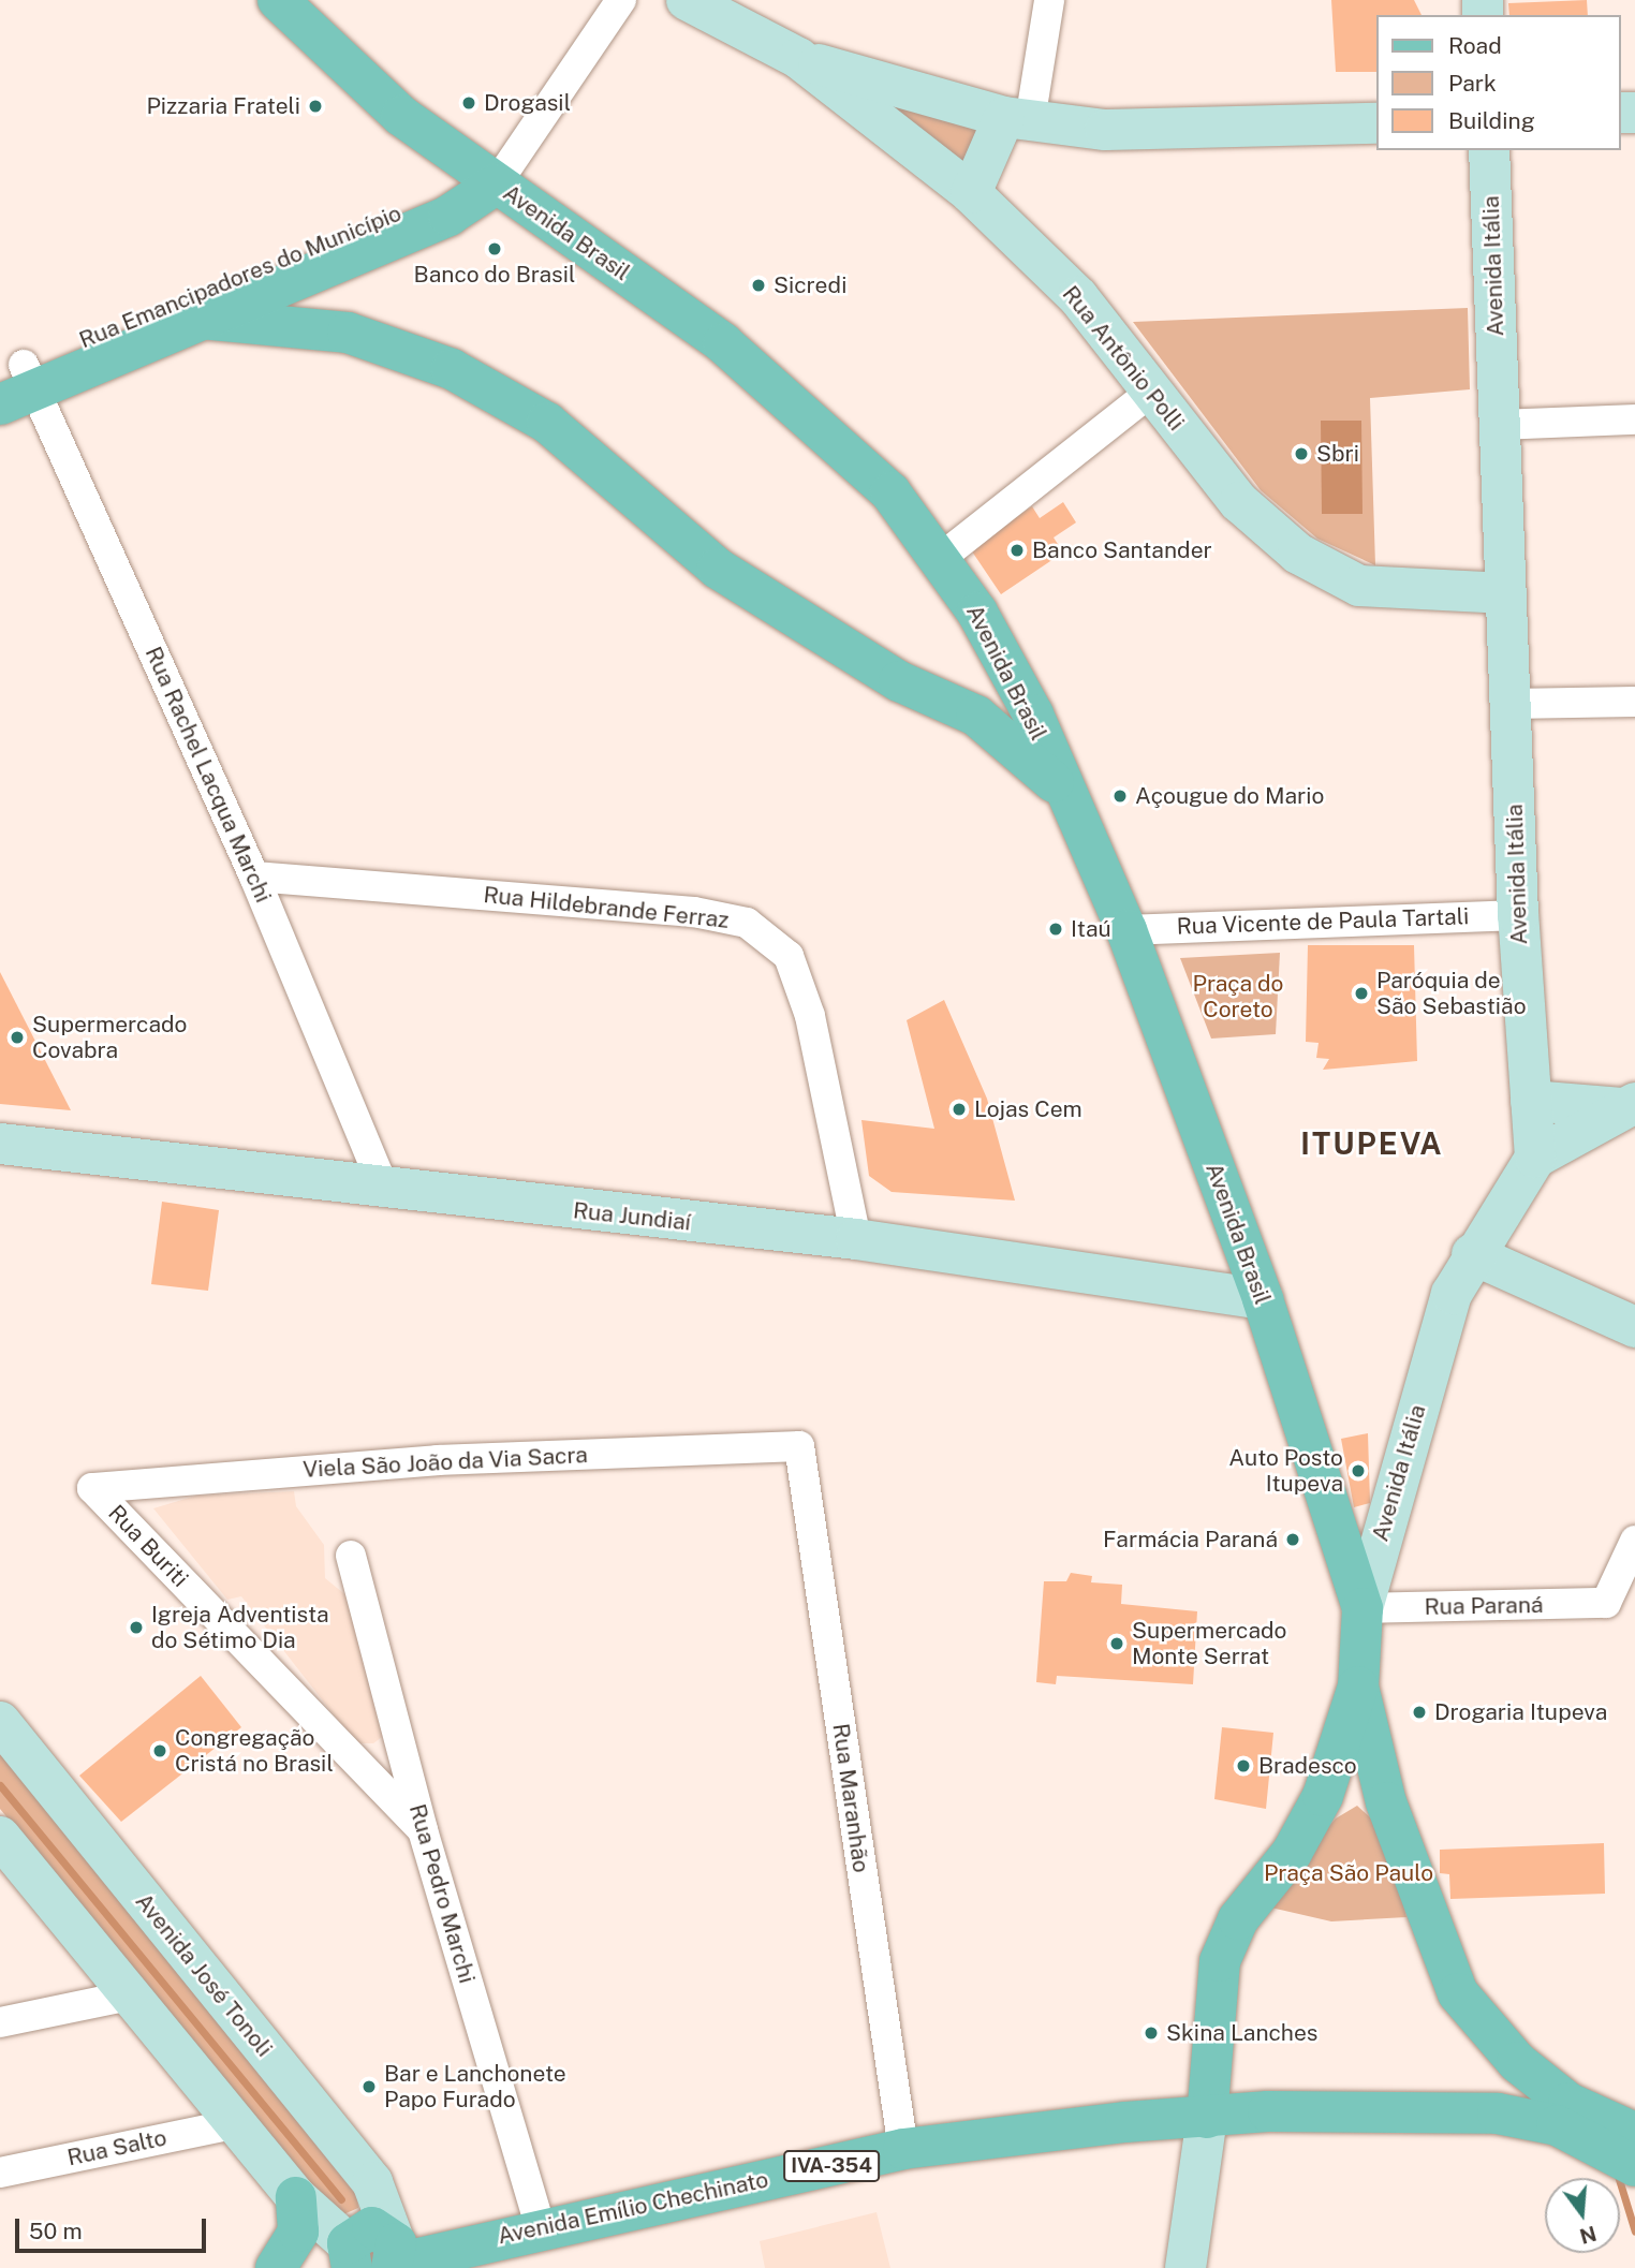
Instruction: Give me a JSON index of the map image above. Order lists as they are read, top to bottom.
{
  "streets": {
    "main road": [
      "Avenida Brasil",
      "Avenida Itália",
      "Rua Emancipadores do Município",
      "Rua Antônio Polli",
      "Rua Jundiaí",
      "Avenida José Tonoli",
      "IVA-354",
      "Avenida Emílio Chechinato"
    ],
    "street": [
      "Rua Rachel Lacqua Marchi",
      "Rua Hildebrande Ferraz",
      "Rua Vicente de Paula Tartali",
      "Viela São João da Via Sacra",
      "Rua Buriti",
      "Rua Paraná",
      "Rua Maranhão",
      "Rua Pedro Marchi",
      "Rua Salto"
    ]
  },
  "crossings": [
    ["Avenida Brasil", "Avenida Itália"],
    ["Avenida Brasil", "Rua Emancipadores do Município"],
    ["Avenida Brasil", "Rua Vicente de Paula Tartali"],
    ["Avenida Brasil", "Rua Jundiaí"],
    ["Avenida Brasil", "Rua Paraná"],
    ["Avenida Itália", "Rua Antônio Polli"],
    ["Avenida Itália", "Rua Vicente de Paula Tartali"],
    ["Avenida Itália", "Rua Paraná"],
    ["Rua Emancipadores do Município", "Rua Rachel Lacqua Marchi"],
    ["Rua Rachel Lacqua Marchi", "Rua Hildebrande Ferraz"],
    ["Rua Rachel Lacqua Marchi", "Rua Jundiaí"],
    ["Rua Hildebrande Ferraz", "Rua Jundiaí"],
    ["Viela São João da Via Sacra", "Rua Buriti"],
    ["Viela São João da Via Sacra", "Rua Maranhão"],
    ["Rua Buriti", "Rua Pedro Marchi"],
    ["Rua Maranhão", "Avenida Emílio Chechinato"],
    ["Rua Pedro Marchi", "Avenida Emílio Chechinato"],
    ["Avenida José Tonoli", "Avenida Emílio Chechinato"]
  ],
  "districts": ["ITUPEVA"],
  "parks": ["Praça do Coreto", "Praça São Paulo"],
  "places": [
    "Drogasil",
    "Pizzaria Frateli",
    "Banco do Brasil",
    "Sicredi",
    "Sbri",
    "Banco Santander",
    "Açougue do Mario",
    "Itaú",
    "Paróquia de São Sebastião",
    "Supermercado Covabra",
    "Lojas Cem",
    "Auto Posto Itupeva",
    "Farmácia Paraná",
    "Igreja Adventista do Sétimo Dia",
    "Supermercado Monte Serrat",
    "Drogaria Itupeva",
    "Congregação Cristá no Brasil",
    "Bradesco",
    "Skina Lanches",
    "Bar e Lanchonete Papo Furado"
  ],
  "legend": ["Road", "Park", "Building"],
  "scale_bar": "50 m",
  "north": "bottom"
}
